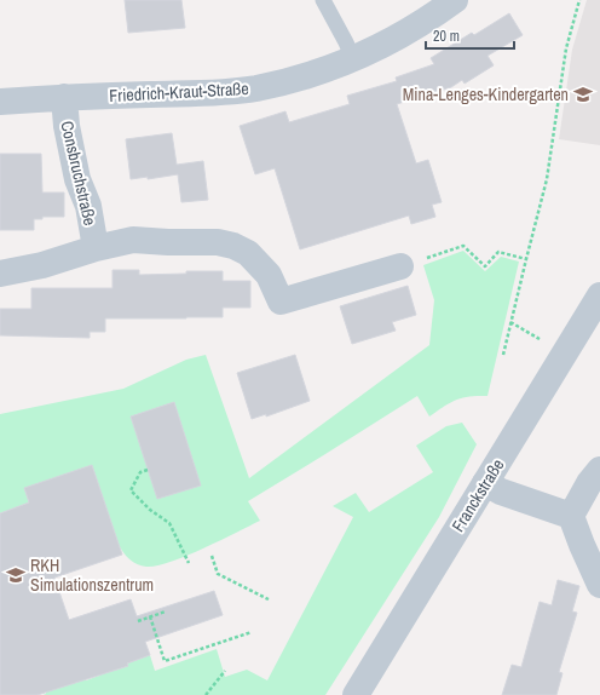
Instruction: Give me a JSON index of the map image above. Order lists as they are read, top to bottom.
{
  "streets": {
    "street": ["Friedrich-Kraut-Straße", "Consbruchstraße", "Franckstraße"]
  },
  "crossings": [
    ["Friedrich-Kraut-Straße", "Consbruchstraße"]
  ],
  "places": {
    "school or university": ["Mina-Lenges-Kindergarten", "RKH Simulationszentrum"]
  },
  "scale_bar": "20 m"
}
